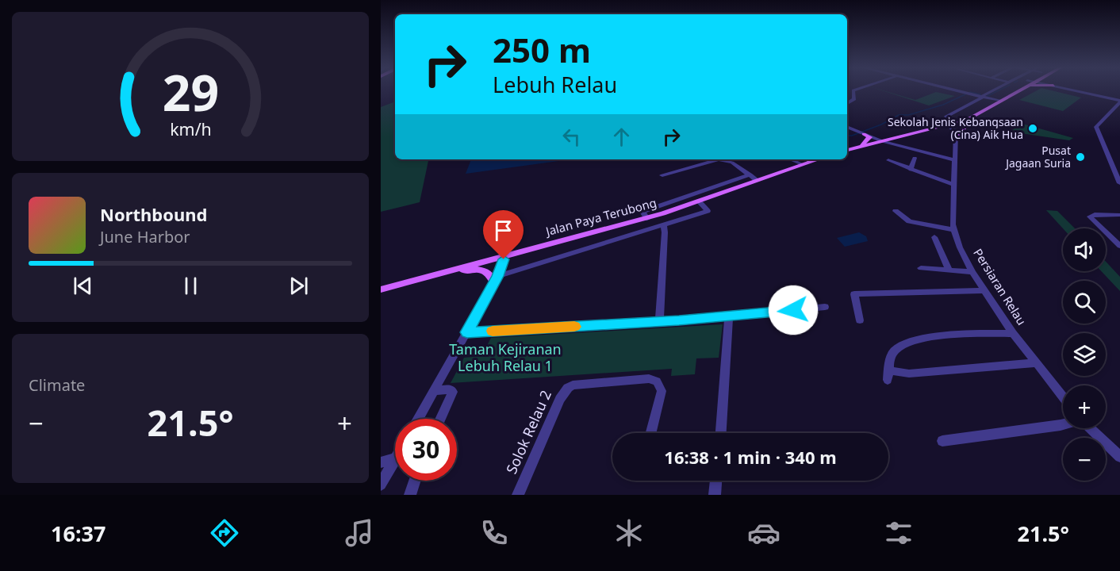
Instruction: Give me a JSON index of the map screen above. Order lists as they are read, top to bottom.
{
  "streets": {
    "main road": ["Jalan Paya Terubong"],
    "street": ["Persiaran Relau", "Solok Relau 2"]
  },
  "parks": ["Taman Kejiranan Lebuh Relau 1"],
  "places": ["Sekolah Jenis Kebangsaan (Cina) Aik Hua", "Pusat Jagaan Suria"],
  "page": {
    "turn": ["250 m", "Lebuh Relau"],
    "song": ["Northbound", "June Harbor"],
    "map_buttons": ["+", "−"],
    "tile": "Climate",
    "heat": ["−", "21.5°", "+"],
    "limit": "30",
    "trip": "16:38 · 1 min · 340 m",
    "tabs": ["16:37", "21.5°"],
    "gauge": ["29", "km/h"]
  }
}
